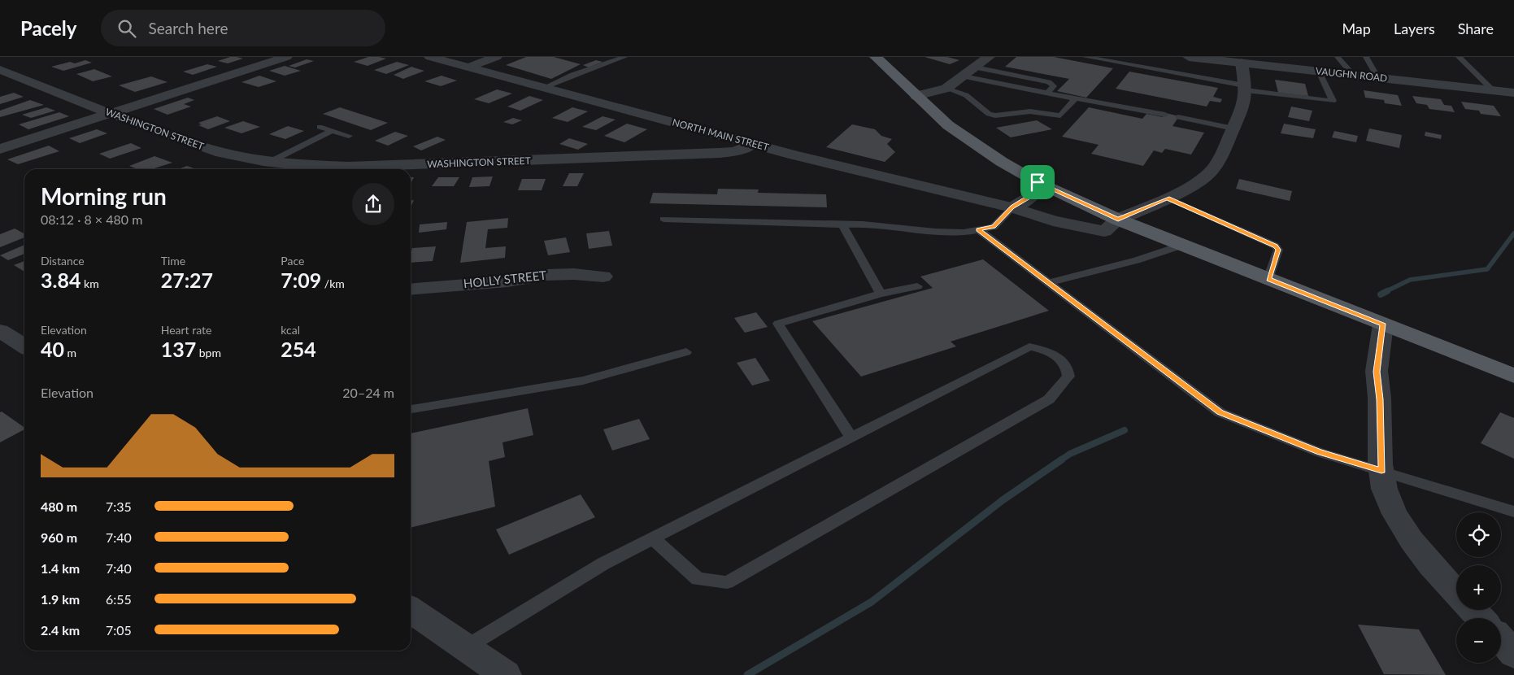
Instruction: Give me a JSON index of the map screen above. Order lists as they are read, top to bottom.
{
  "streets": {
    "street": [
      "VAUGHN ROAD",
      "WASHINGTON STREET",
      "NORTH MAIN STREET",
      "HOLLY STREET"
    ]
  },
  "crossings": [
    ["WASHINGTON STREET", "NORTH MAIN STREET"]
  ],
  "page": {
    "header": "Pacely",
    "search": "Search here",
    "nav": ["Map", "Layers", "Share"],
    "heading": ["Morning run", "08:12 · 8 × 480 m"],
    "stats": [
      ["Distance", "3.84 km"],
      ["Time", "27:27"],
      ["Pace", "7:09 /km"],
      ["Elevation", "40 m"],
      ["Heart rate", "137 bpm"],
      ["kcal", "254"]
    ],
    "chart": ["Elevation", "20–24 m"],
    "list": [
      {
        "name": "480 m",
        "note": "7:35"
      },
      {
        "name": "960 m",
        "note": "7:40"
      },
      {
        "name": "1.4 km",
        "note": "7:40"
      },
      {
        "name": "1.9 km",
        "note": "6:55"
      },
      {
        "name": "2.4 km",
        "note": "7:05"
      }
    ],
    "map_buttons": ["+", "−"]
  }
}
